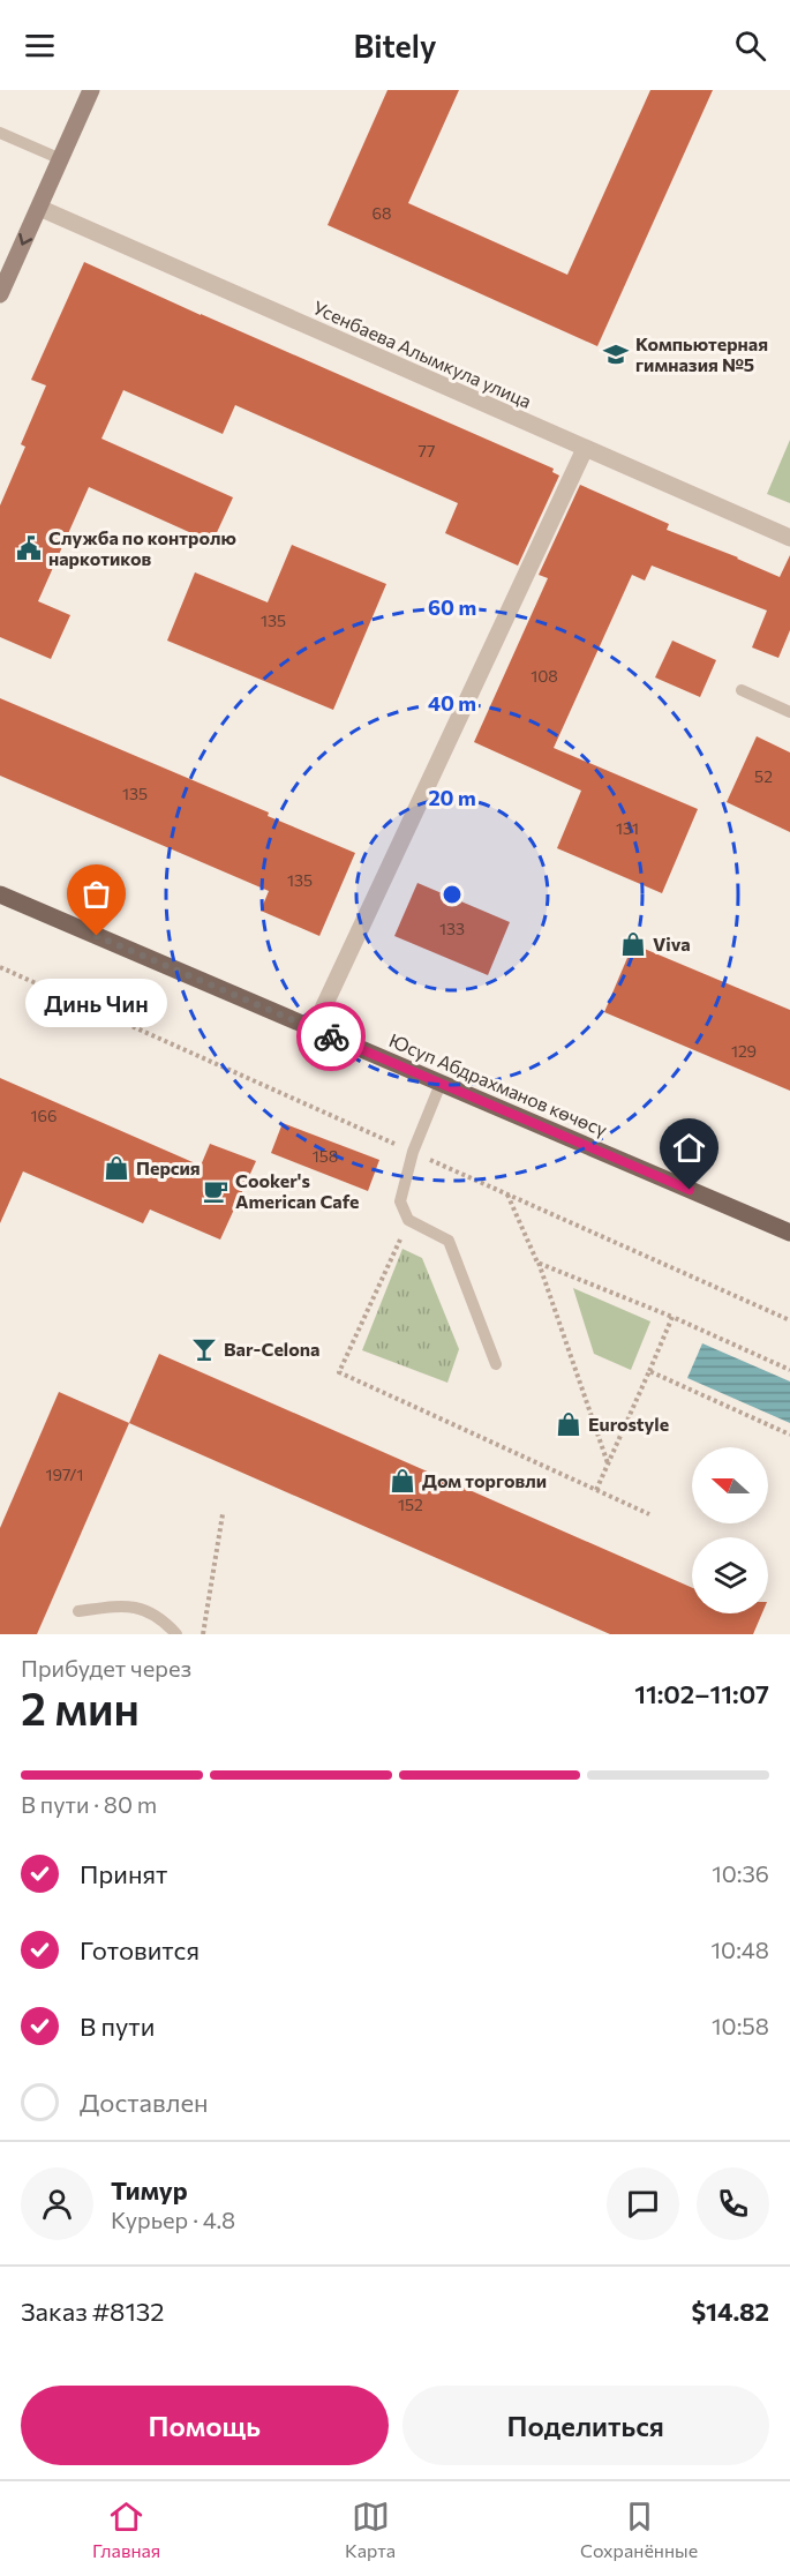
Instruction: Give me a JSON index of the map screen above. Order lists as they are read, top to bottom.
{
  "streets": {
    "main road": ["Юсуп Абдрахманов көчөсү"],
    "street": ["Усенбаева Алымкула улица"]
  },
  "places": {
    "school or university": ["Компьютерная гимназия №5"],
    "public building": ["Служба по контролю наркотиков"],
    "other": ["Динь Чин"],
    "shop": [
      "Viva",
      "Персия",
      "Eurostyle",
      "Дом торговли"
    ],
    "cafe": ["Cooker's American Cafe"],
    "bar": ["Bar-Celona"]
  },
  "house_numbers": [
    "68",
    "77",
    "135",
    "108",
    "52",
    "135",
    "131",
    "135",
    "133",
    "129",
    "166",
    "158",
    "197/1",
    "152"
  ],
  "north": "left",
  "page": {
    "header": "Bitely",
    "bubble": "Динь Чин",
    "heading": ["2 мин", "Прибудет через", "11:02–11:07"],
    "panel": [
      "Тимур",
      "Курьер · 4.8",
      "Заказ #8132",
      "$14.82"
    ],
    "bar": "В пути · 80 m",
    "list": [
      ["Принят", "10:36"],
      ["Готовится", "10:48"],
      ["В пути", "10:58"],
      "Доставлен"
    ],
    "buttons": ["Помощь", "Поделиться"],
    "tabs": ["Главная", "Карта", "Сохранённые"]
  },
  "rings": ["60 m", "40 m", "20 m"]
}
